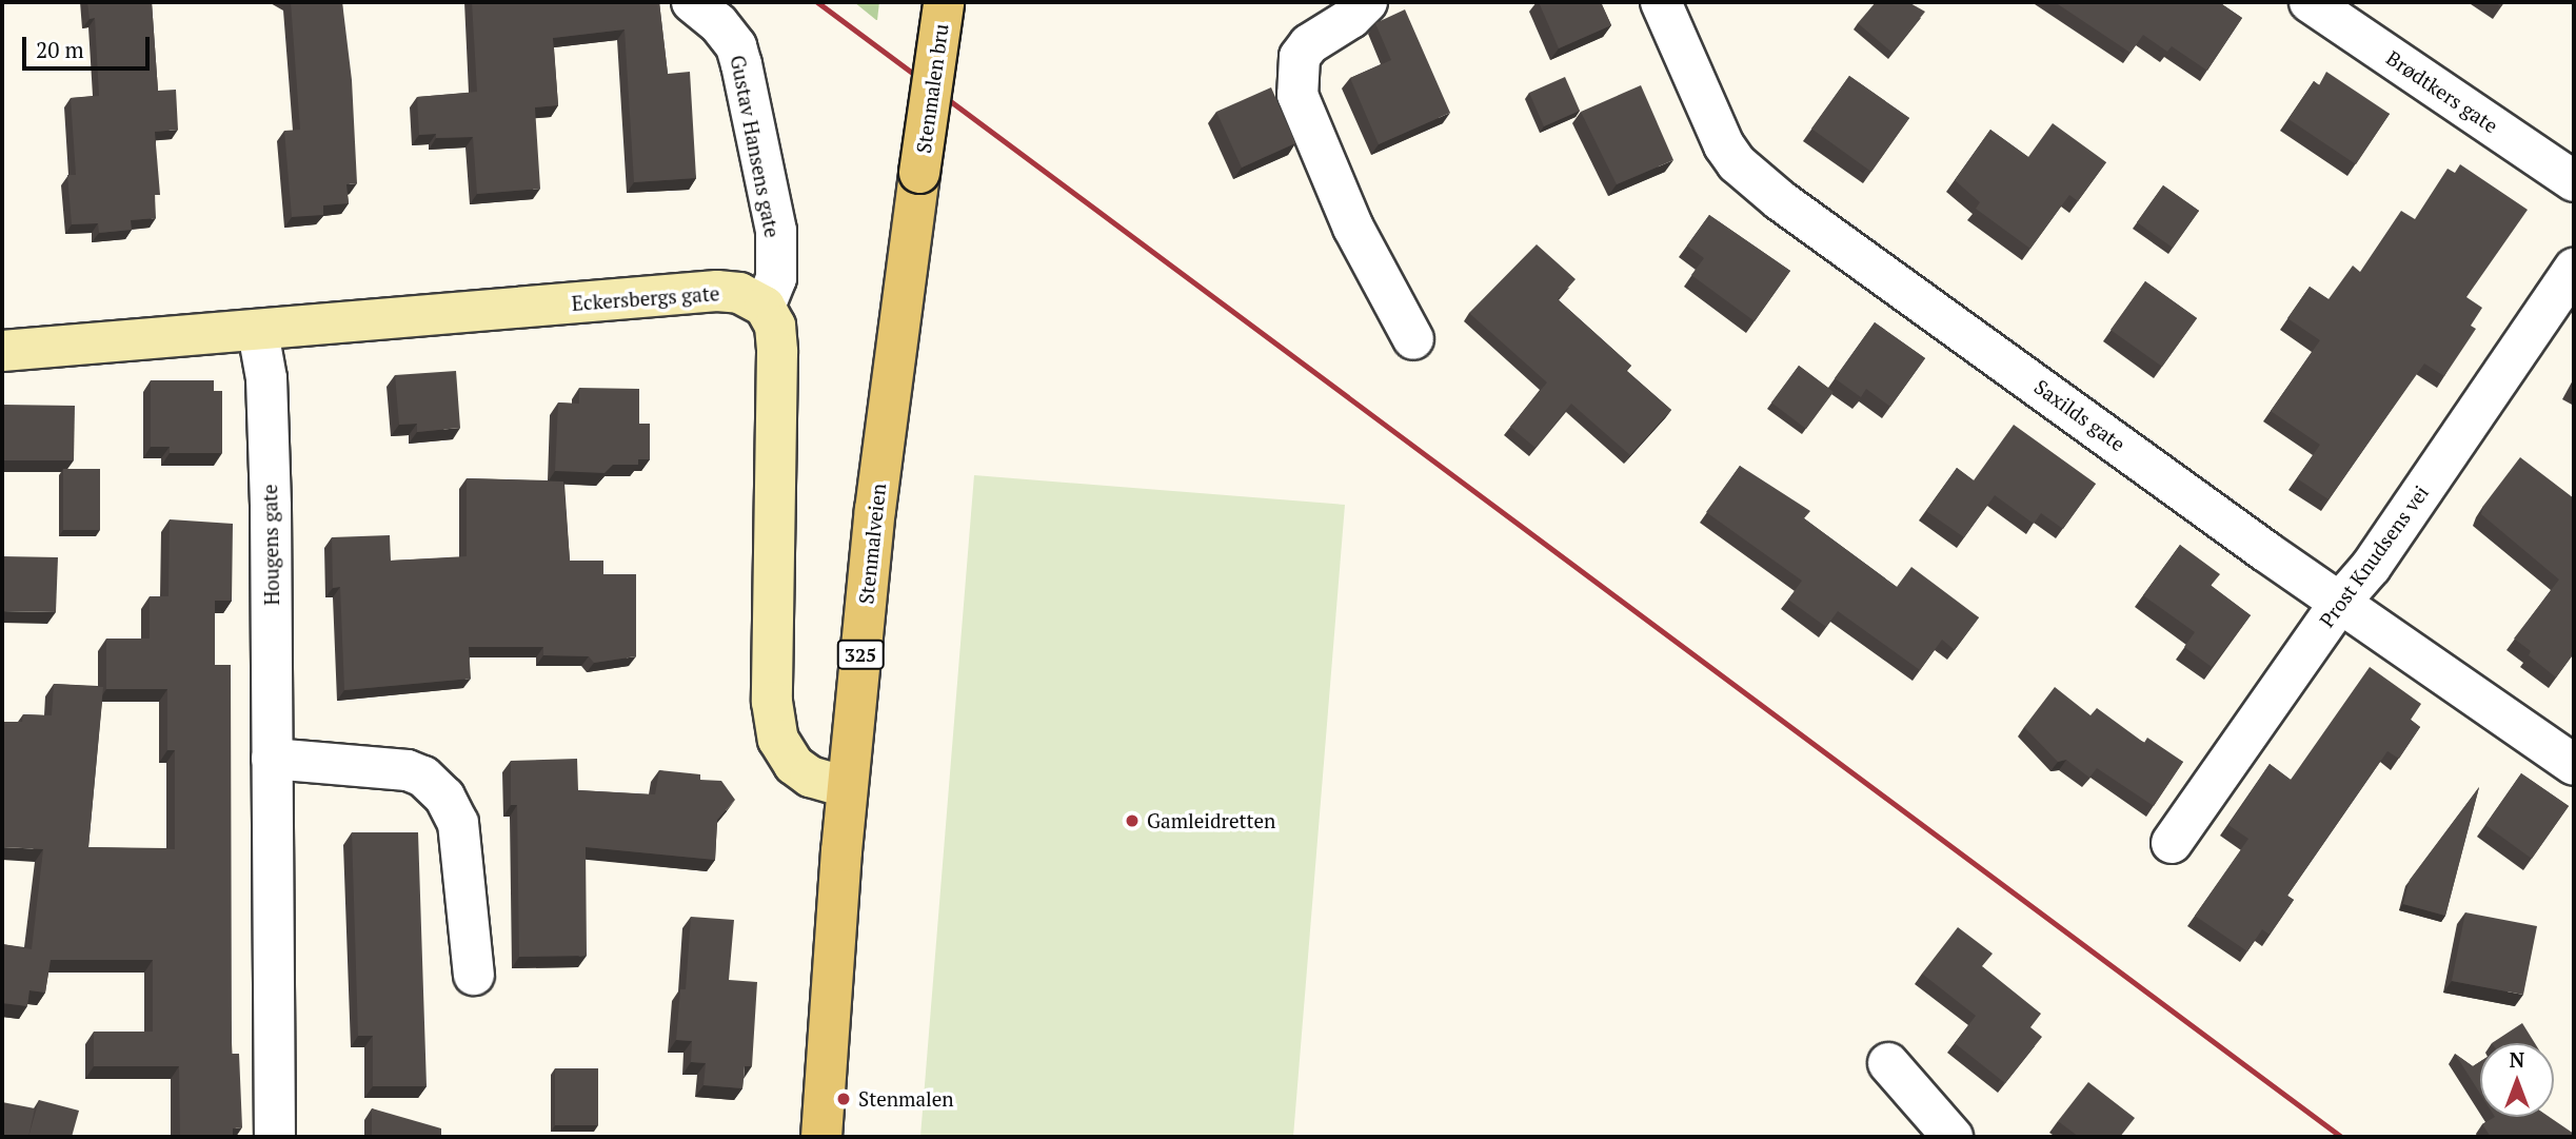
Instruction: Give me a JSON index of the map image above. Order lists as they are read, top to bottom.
{
  "streets": {
    "main road": [
      "Stenmalen bru",
      "Eckersbergs gate",
      "Stenmalveien",
      "325"
    ],
    "street": [
      "Brødtkers gate",
      "Gustav Hansens gate",
      "Saxilds gate",
      "Hougens gate",
      "Prost Knudsens vei"
    ]
  },
  "crossings": [
    ["Stenmalen bru", "Stenmalveien"],
    ["Gustav Hansens gate", "Eckersbergs gate"],
    ["Eckersbergs gate", "Hougens gate"],
    ["Saxilds gate", "Prost Knudsens vei"]
  ],
  "places": ["Gamleidretten", "Stenmalen"],
  "scale_bar": "20 m",
  "north": "top"
}
